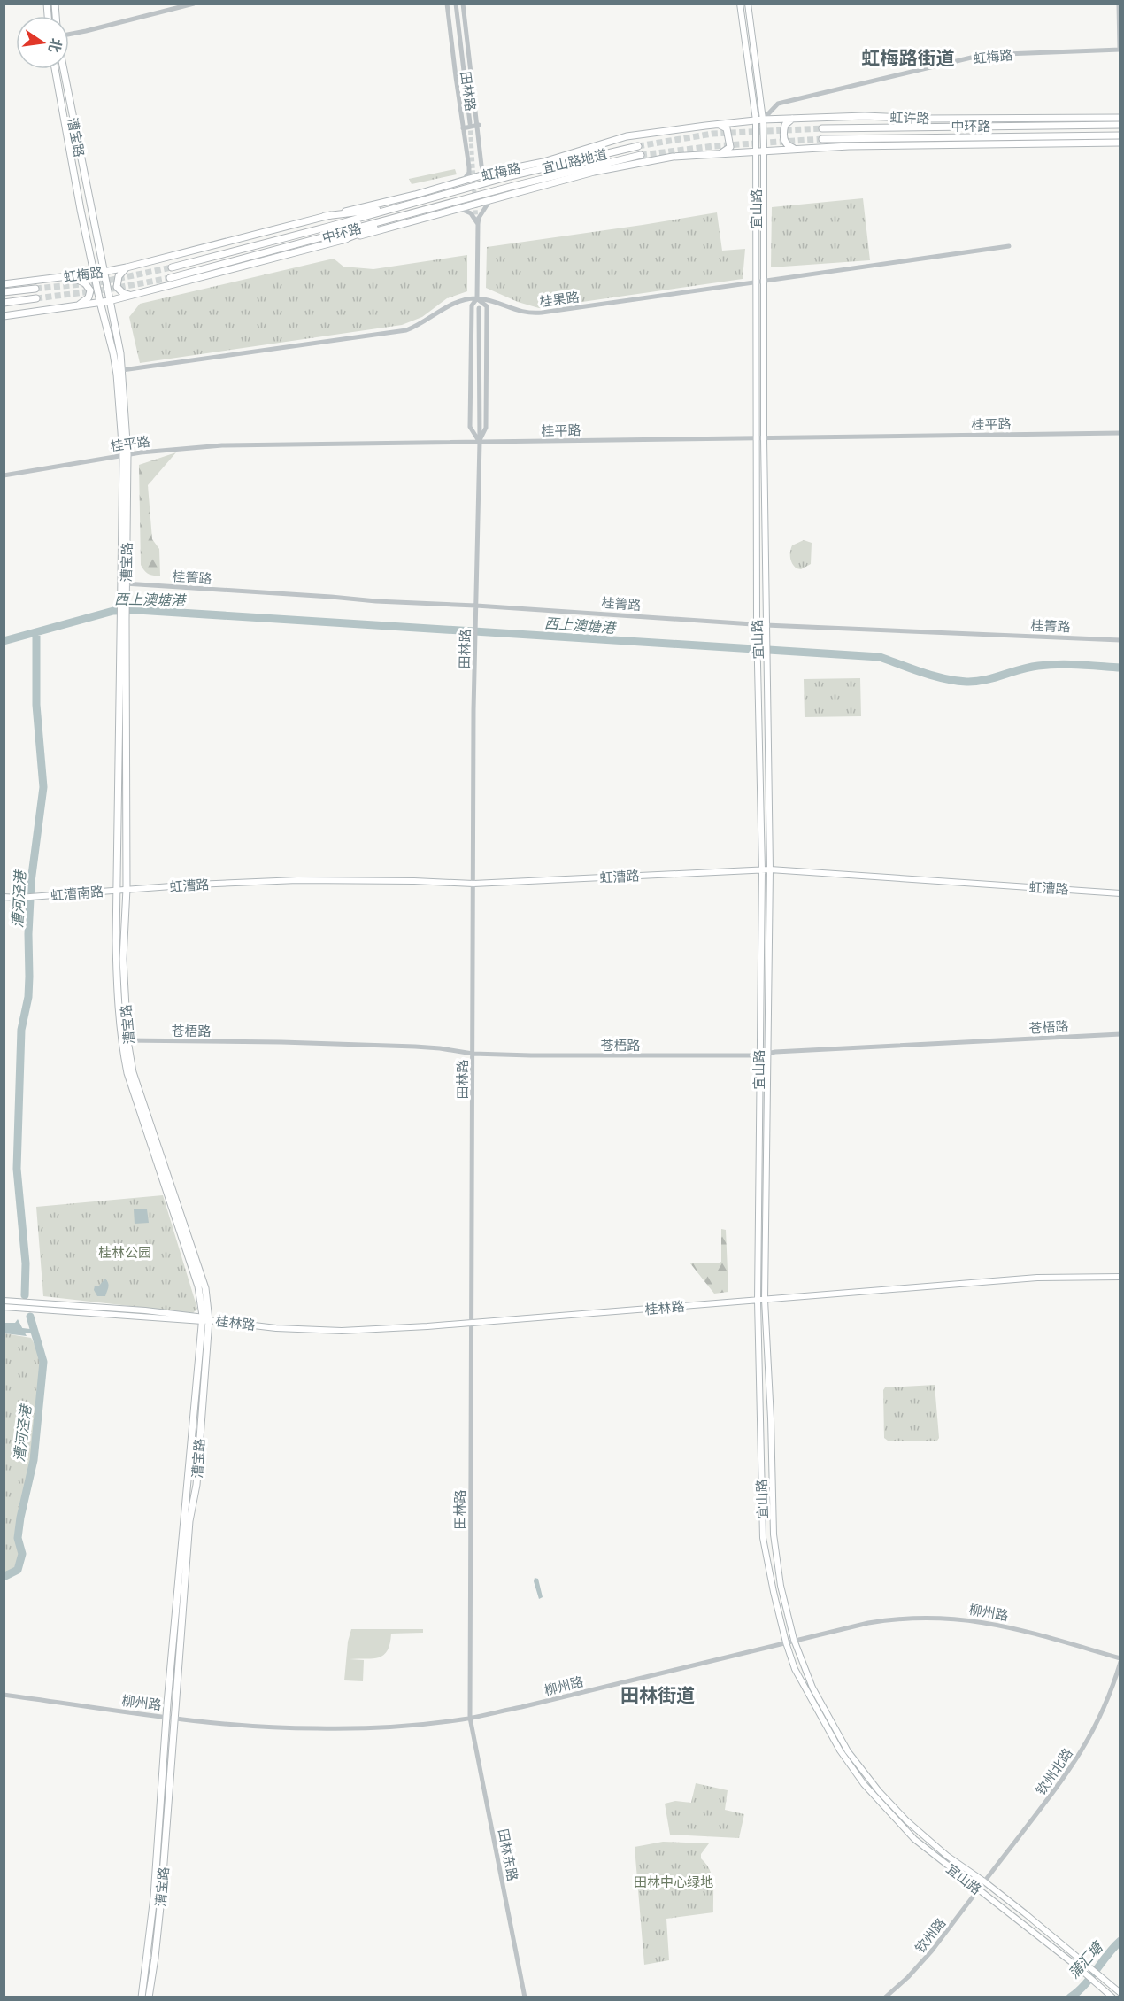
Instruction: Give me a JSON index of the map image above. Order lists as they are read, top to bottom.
{
  "streets": {
    "main road": [
      "虹梅路",
      "虹许路",
      "中环路",
      "漕宝路",
      "宜山路地道",
      "宜山路",
      "虹漕路",
      "虹漕南路",
      "桂林路"
    ],
    "street": [
      "田林路",
      "桂果路",
      "桂平路",
      "桂箐路",
      "苍梧路",
      "柳州路",
      "钦州北路",
      "田林东路",
      "钦州路"
    ]
  },
  "crossings": [
    ["虹梅路", "田林路"],
    ["虹梅路", "虹许路"],
    ["虹梅路", "漕宝路"],
    ["虹梅路", "宜山路"],
    ["田林路", "桂果路"],
    ["田林路", "桂平路"],
    ["田林路", "桂箐路"],
    ["田林路", "虹漕路"],
    ["田林路", "苍梧路"],
    ["田林路", "桂林路"],
    ["田林路", "柳州路"],
    ["田林路", "田林东路"],
    ["虹许路", "宜山路"],
    ["中环路", "宜山路地道"],
    ["漕宝路", "桂果路"],
    ["漕宝路", "桂平路"],
    ["漕宝路", "桂箐路"],
    ["漕宝路", "虹漕路"],
    ["漕宝路", "虹漕南路"],
    ["漕宝路", "苍梧路"],
    ["漕宝路", "桂林路"],
    ["漕宝路", "柳州路"],
    ["宜山路", "桂果路"],
    ["宜山路", "桂平路"],
    ["宜山路", "桂箐路"],
    ["宜山路", "虹漕路"],
    ["宜山路", "苍梧路"],
    ["宜山路", "桂林路"],
    ["宜山路", "柳州路"],
    ["宜山路", "钦州北路"],
    ["宜山路", "钦州路"],
    ["虹漕路", "虹漕南路"],
    ["柳州路", "钦州北路"],
    ["柳州路", "田林东路"],
    ["钦州北路", "钦州路"]
  ],
  "districts": ["虹梅路街道", "田林街道"],
  "water": ["西上澳塘港", "漕河泾港", "蒲汇塘"],
  "parks": ["桂林公园", "田林中心绿地"],
  "north": "right"
}
